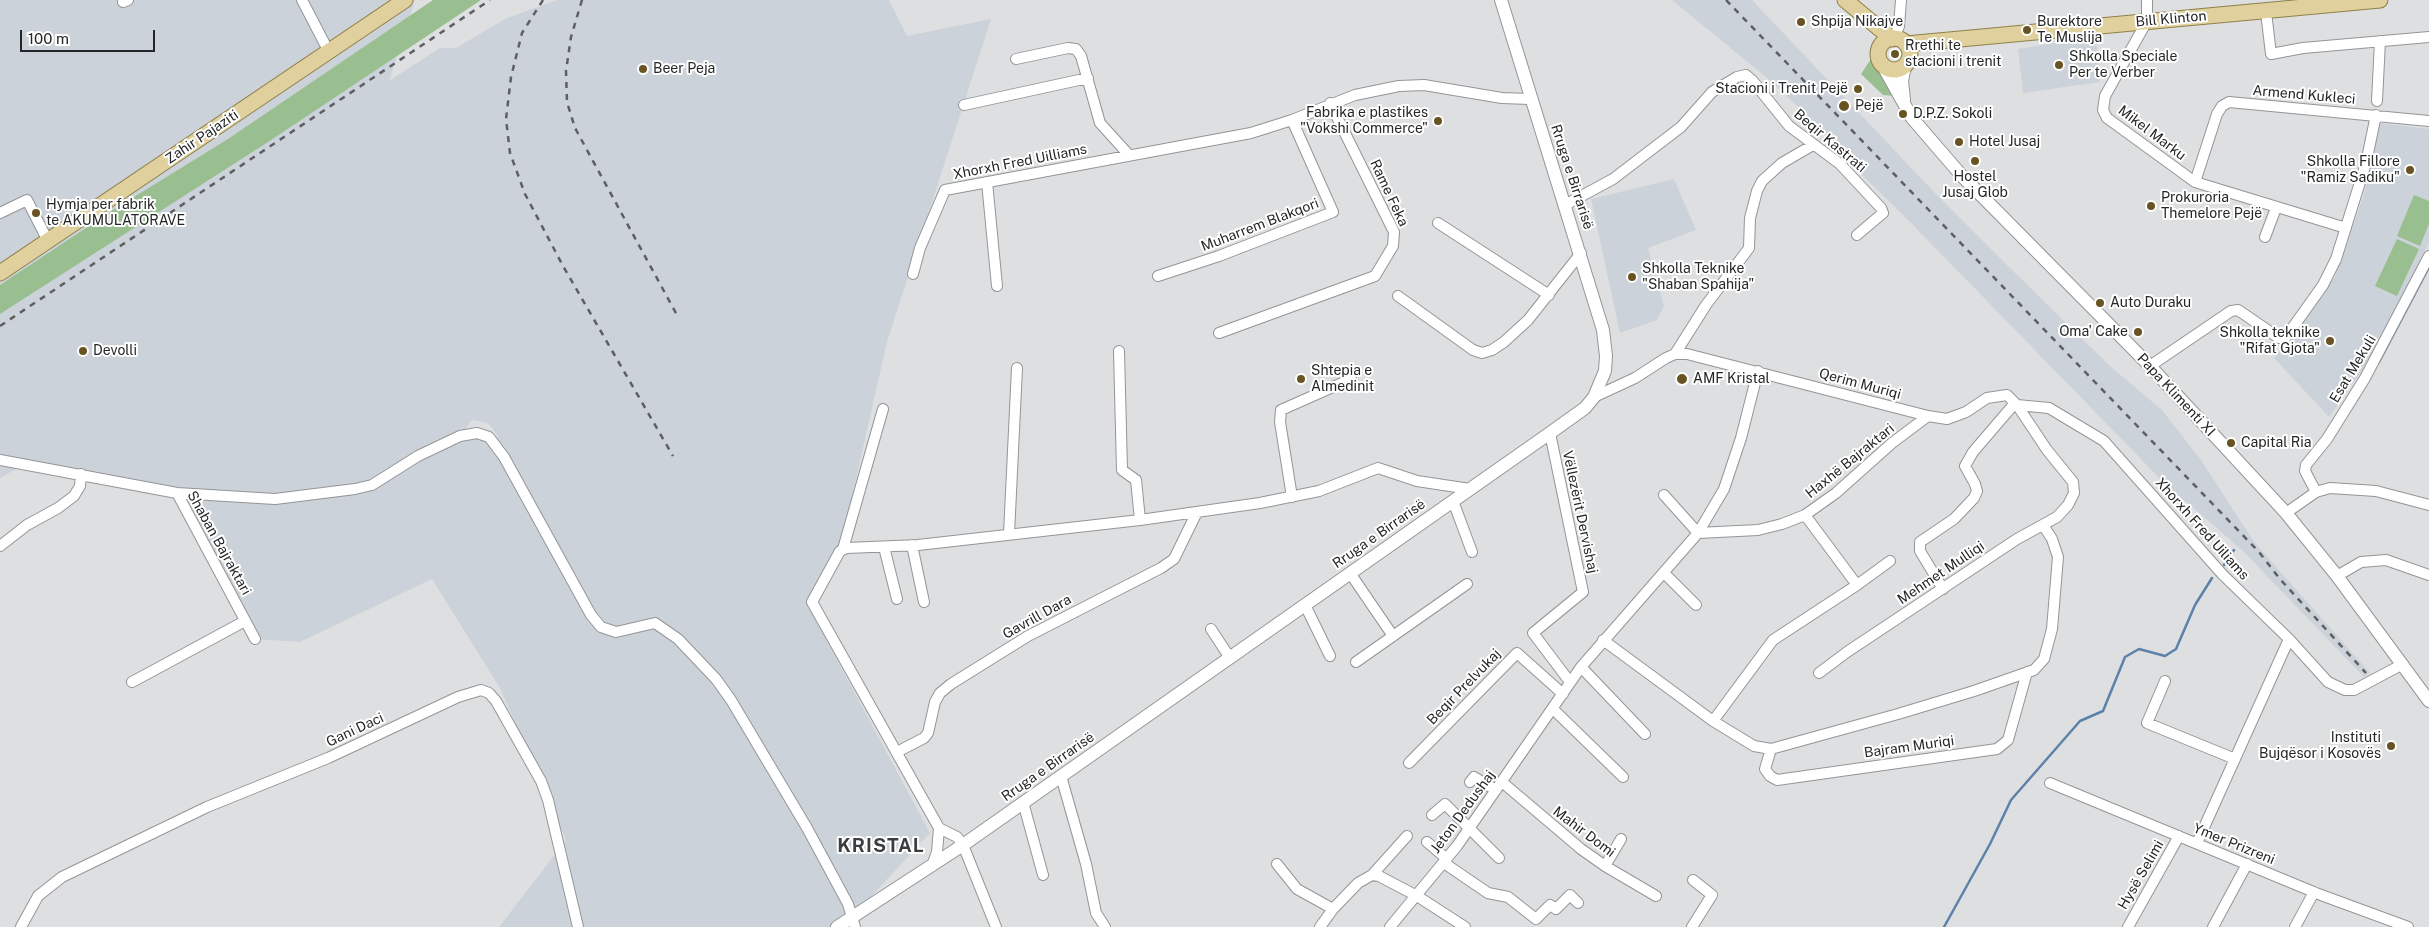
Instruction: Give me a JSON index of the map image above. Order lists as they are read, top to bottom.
{
  "streets": {
    "main road": ["Bill Klinton", "Zahir Pajaziti", "Papa Klimenti XI"],
    "street": [
      "Armend Kukleci",
      "Mikel Marku",
      "Beqir Kastrati",
      "Xhorxh Fred Uilliams",
      "Rruga e Birrarisë",
      "Rame Feka",
      "Muharrem Blakqori",
      "Esat Mekuli",
      "Qerim Muriqi",
      "Haxhë Bajraktari",
      "Vëllezërit Dervishaj",
      "Xhorxh Fred Uiliams",
      "Shaban Bajraktari",
      "Mehmet Mulliqi",
      "Gavrill Dara",
      "Beqir Prelvukaj",
      "Gani Daci",
      "Bajram Muriqi",
      "Jeton Dedushaj",
      "Mahir Domi",
      "Ymer Prizreni",
      "Hysë Selimi"
    ]
  },
  "crossings": [
    ["Bill Klinton", "Mikel Marku"],
    ["Bill Klinton", "Papa Klimenti XI"],
    ["Armend Kukleci", "Mikel Marku"],
    ["Beqir Kastrati", "Rruga e Birrarisë"],
    ["Xhorxh Fred Uilliams", "Rruga e Birrarisë"],
    ["Xhorxh Fred Uilliams", "Rame Feka"],
    ["Xhorxh Fred Uilliams", "Muharrem Blakqori"],
    ["Rruga e Birrarisë", "Vëllezërit Dervishaj"],
    ["Qerim Muriqi", "Haxhë Bajraktari"],
    ["Qerim Muriqi", "Xhorxh Fred Uiliams"],
    ["Qerim Muriqi", "Mehmet Mulliqi"],
    ["Qerim Muriqi", "Jeton Dedushaj"],
    ["Papa Klimenti XI", "Xhorxh Fred Uiliams"],
    ["Haxhë Bajraktari", "Jeton Dedushaj"],
    ["Vëllezërit Dervishaj", "Jeton Dedushaj"],
    ["Xhorxh Fred Uiliams", "Mehmet Mulliqi"],
    ["Mehmet Mulliqi", "Bajram Muriqi"],
    ["Beqir Prelvukaj", "Jeton Dedushaj"],
    ["Jeton Dedushaj", "Mahir Domi"],
    ["Ymer Prizreni", "Hysë Selimi"]
  ],
  "districts": ["KRISTAL"],
  "places": [
    "Shpija Nikajve",
    "Burektore Te Muslija",
    "Rrethi te stacioni i trenit",
    "Shkolla Speciale Per te Verber",
    "Beer Peja",
    "Stacioni i Trenit Pejë",
    "Pejë",
    "D.P.Z. Sokoli",
    "Fabrika e plastikes \"Vokshi Commerce\"",
    "Hotel Jusaj",
    "Hostel Jusaj Glob",
    "Shkolla Fillore \"Ramiz Sadiku\"",
    "Prokuroria Themelore Pejë",
    "Hymja per fabrik te AKUMULATORAVE",
    "Shkolla Teknike \"Shaban Spahija\"",
    "Auto Duraku",
    "Oma' Cake",
    "Shkolla teknike \"Rifat Gjota\"",
    "Devolli",
    "Shtepia e Almedinit",
    "AMF Kristal",
    "Capital Ria",
    "Instituti Bujqësor i Kosovës"
  ],
  "scale_bar": "100 m"
}
